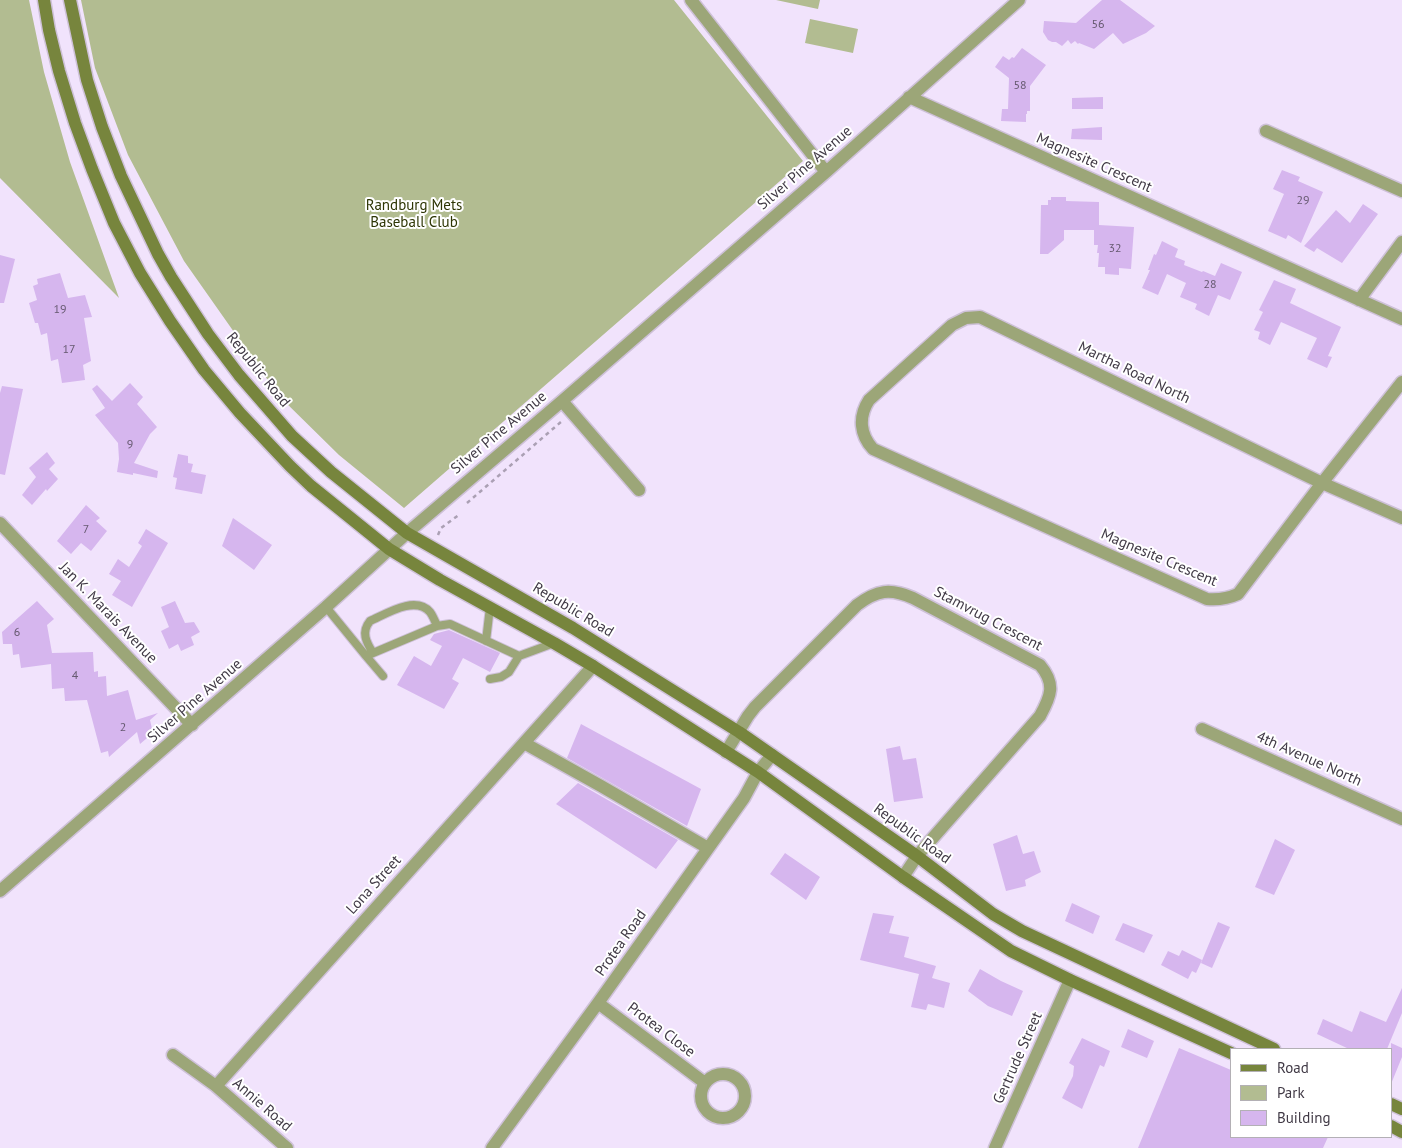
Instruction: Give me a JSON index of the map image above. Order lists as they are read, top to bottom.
{
  "streets": {
    "main road": ["Republic Road"],
    "street": [
      "Magnesite Crescent",
      "Silver Pine Avenue",
      "Martha Road North",
      "Jan K. Marais Avenue",
      "Stamvrug Crescent",
      "4th Avenue North",
      "Lona Street",
      "Protea Road",
      "Protea Close",
      "Gertrude Street",
      "Annie Road"
    ]
  },
  "crossings": [
    ["Magnesite Crescent", "Silver Pine Avenue"],
    ["Magnesite Crescent", "Martha Road North"],
    ["Silver Pine Avenue", "Republic Road"],
    ["Silver Pine Avenue", "Jan K. Marais Avenue"],
    ["Republic Road", "Stamvrug Crescent"],
    ["Republic Road", "Protea Road"],
    ["Lona Street", "Annie Road"],
    ["Protea Road", "Protea Close"]
  ],
  "parks": ["Randburg Mets Baseball Club"],
  "house_numbers": [
    "56",
    "58",
    "29",
    "32",
    "28",
    "19",
    "17",
    "9",
    "7",
    "6",
    "4",
    "2"
  ],
  "legend": ["Road", "Park", "Building"]
}
